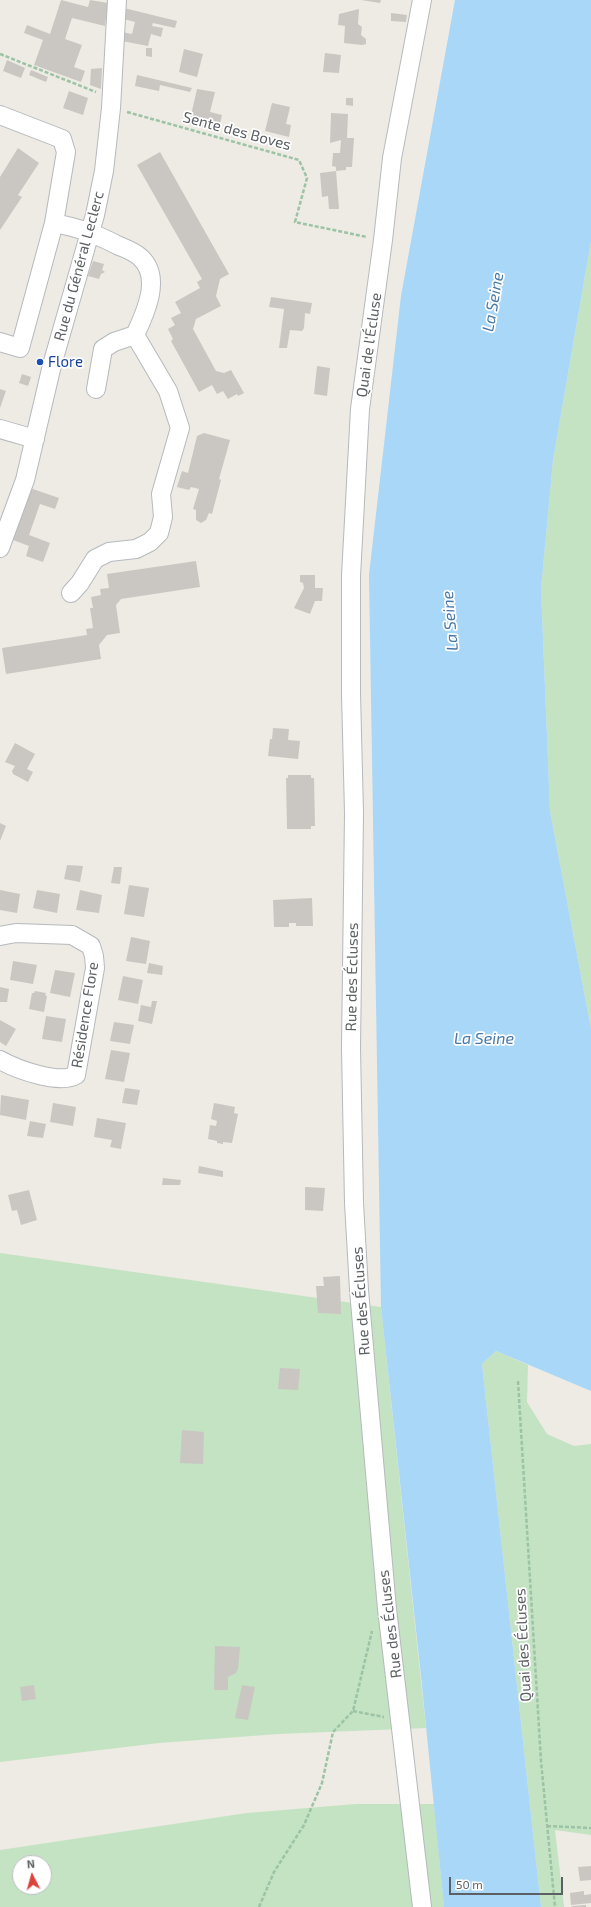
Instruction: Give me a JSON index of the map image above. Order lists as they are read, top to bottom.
{
  "streets": {
    "street": [
      "Rue du Général Leclerc",
      "Quai de l'Écluse",
      "Rue des Écluses",
      "Résidence Flore"
    ],
    "path": ["Sente des Boves", "Quai des Écluses"]
  },
  "crossings": [
    ["Sente des Boves", "Rue du Général Leclerc"],
    ["Sente des Boves", "Quai de l'Écluse"],
    ["Quai de l'Écluse", "Rue des Écluses"]
  ],
  "water": ["La Seine"],
  "places": ["Flore"],
  "scale_bar": "50 m",
  "north": "top"
}
